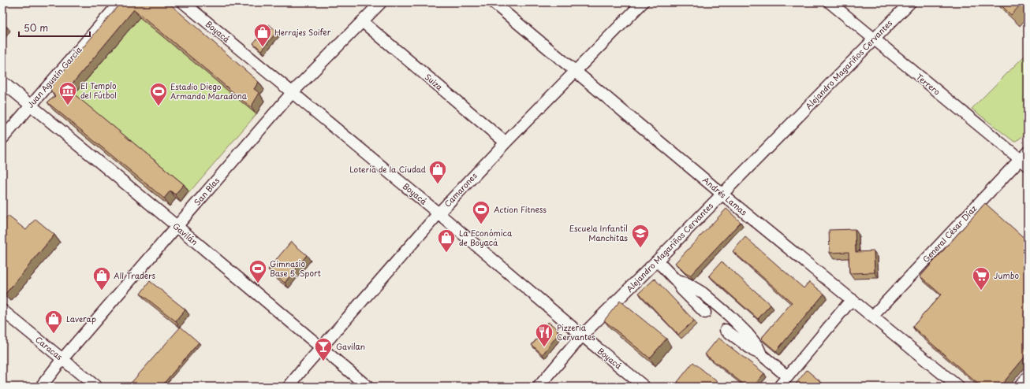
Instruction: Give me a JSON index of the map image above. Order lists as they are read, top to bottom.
{
  "streets": {
    "street": [
      "Boyacá",
      "Alejandro Magariños Cervantes",
      "Juan Agustín García",
      "Suiza",
      "Terrero",
      "Camarones",
      "San Blas",
      "Andrés Lamas",
      "Gavilán",
      "General César Díaz",
      "Caracas"
    ]
  },
  "crossings": [
    ["Boyacá", "Alejandro Magariños Cervantes"],
    ["Boyacá", "Camarones"],
    ["Boyacá", "San Blas"],
    ["Alejandro Magariños Cervantes", "Terrero"],
    ["Alejandro Magariños Cervantes", "Andrés Lamas"],
    ["Juan Agustín García", "Gavilán"],
    ["Suiza", "Camarones"],
    ["Suiza", "San Blas"],
    ["Terrero", "General César Díaz"],
    ["Camarones", "Andrés Lamas"],
    ["Camarones", "Gavilán"],
    ["San Blas", "Gavilán"],
    ["San Blas", "Caracas"],
    ["Andrés Lamas", "General César Díaz"]
  ],
  "places": {
    "shop": [
      "Herrajes Soifer",
      "Lotería de la Ciudad",
      "La Económica de Boyacá",
      "All Traders",
      "Laverap"
    ],
    "museum": ["El Templo del Fútbol"],
    "sports": ["Estadio Diego Armando Maradona", "Action Fitness", "Gimnasio Base 5. Sport"],
    "school or university": ["Escuela Infantil Manchitas"],
    "supermarket": ["Jumbo"],
    "restaurant": ["Pizzeria Cervantes"],
    "bar": ["Gavilan"]
  },
  "scale_bar": "50 m"
}
